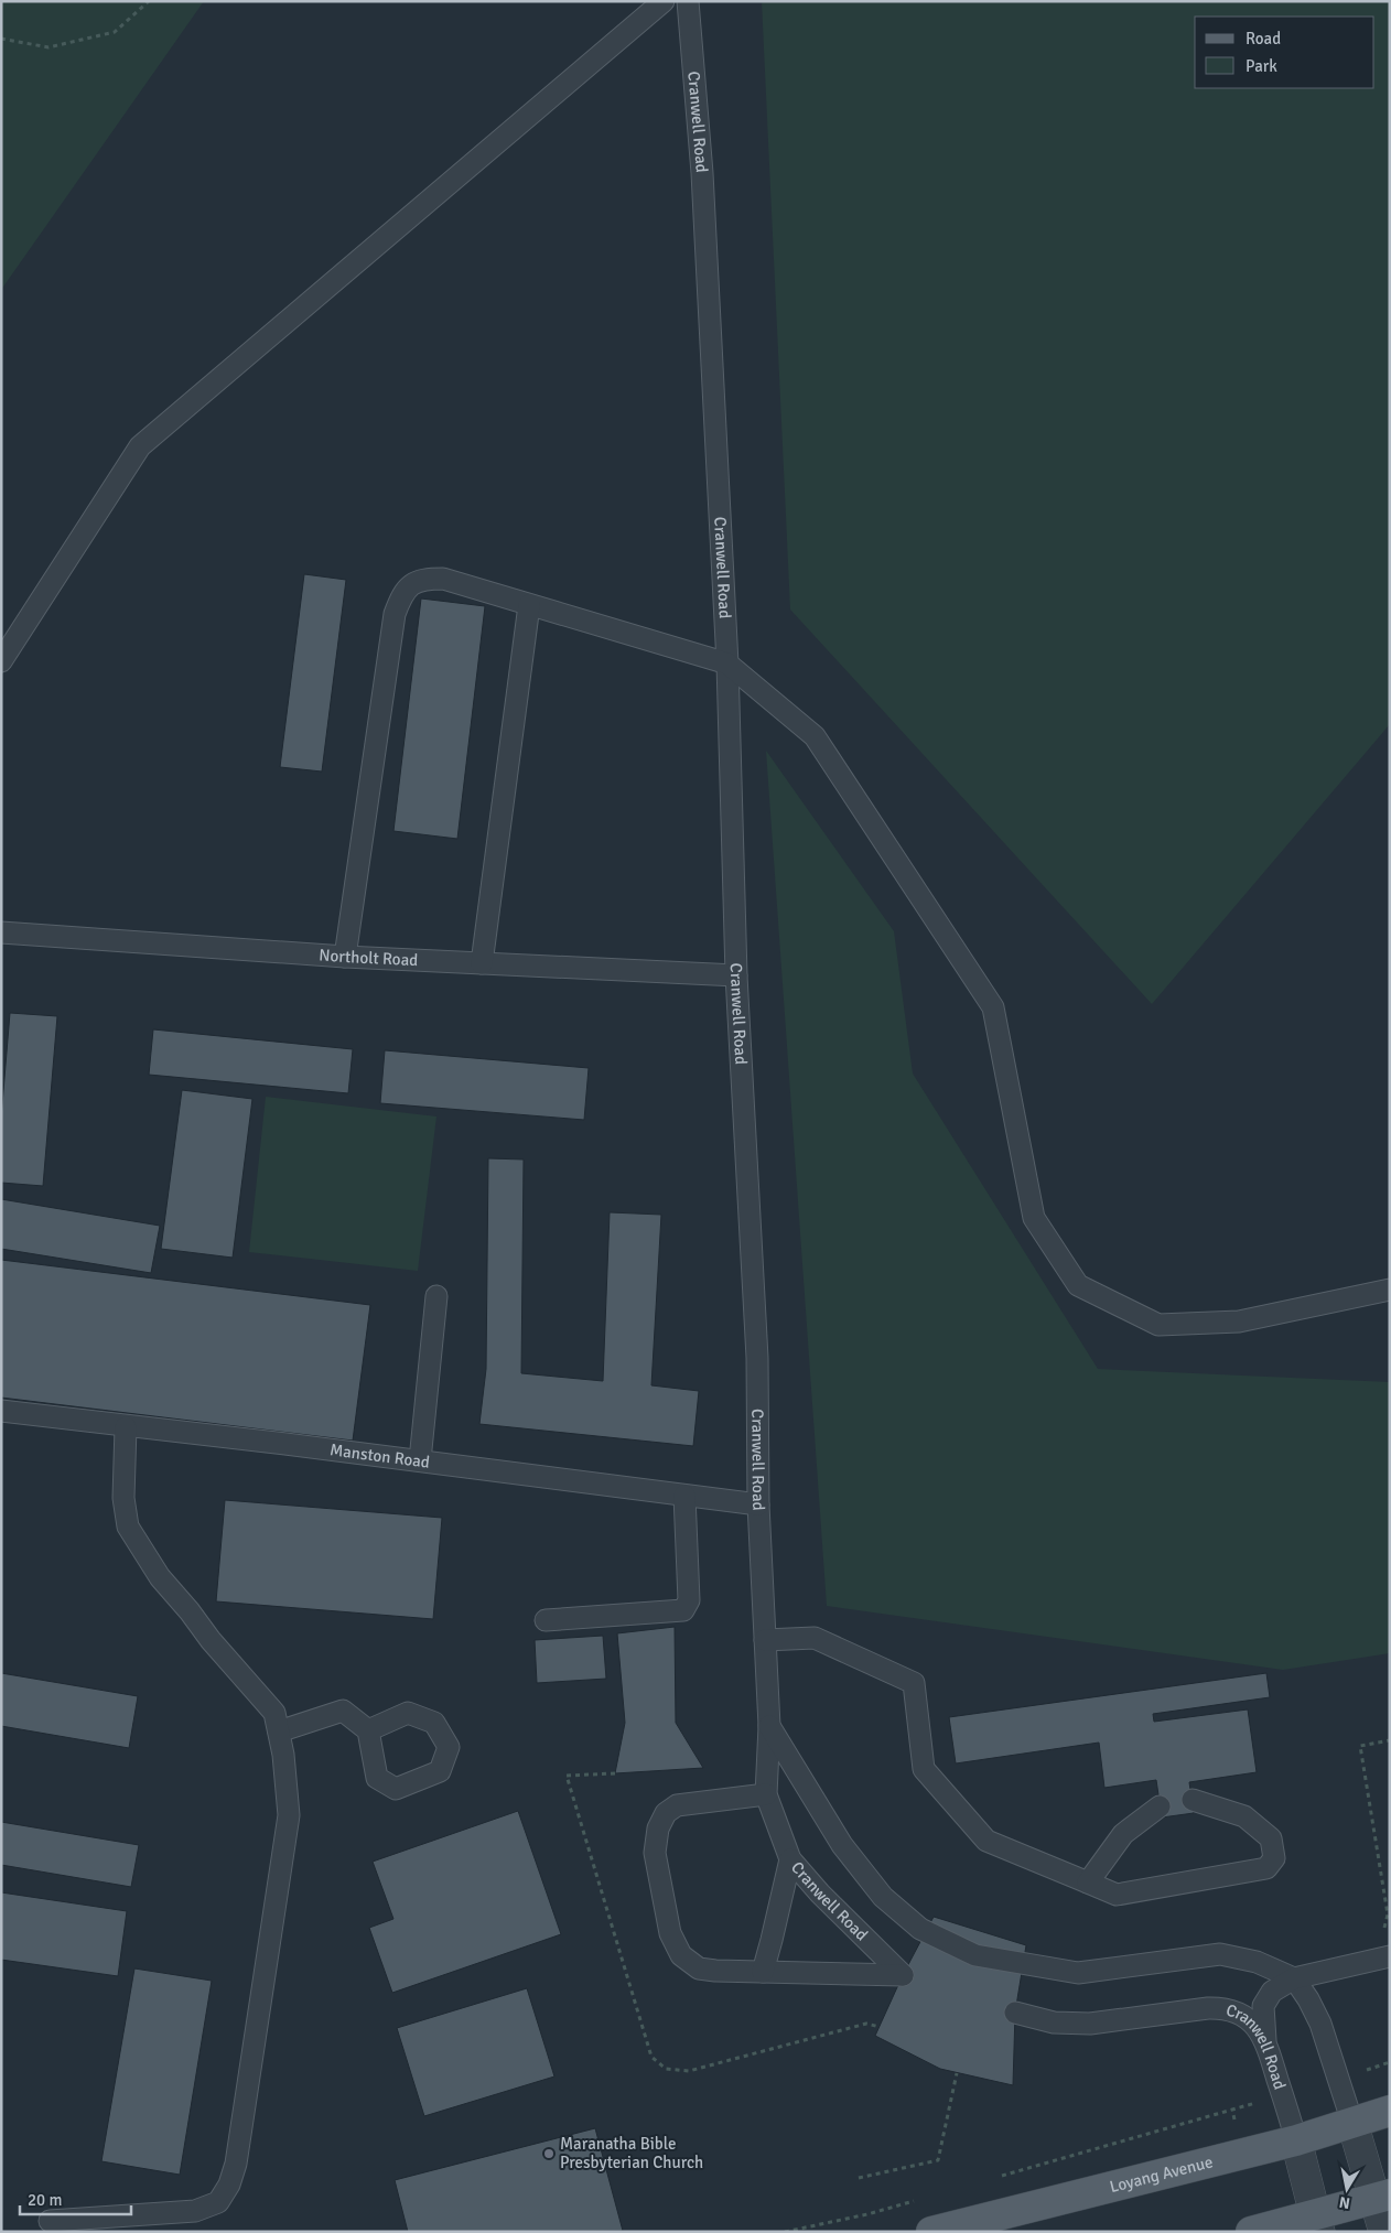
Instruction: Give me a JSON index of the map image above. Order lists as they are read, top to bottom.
{
  "streets": {
    "main road": ["Loyang Avenue"],
    "street": ["Cranwell Road"],
    "lane": ["Northolt Road", "Manston Road"]
  },
  "crossings": [
    ["Cranwell Road", "Northolt Road"],
    ["Cranwell Road", "Manston Road"],
    ["Cranwell Road", "Loyang Avenue"]
  ],
  "places": ["Maranatha Bible Presbyterian Church"],
  "legend": ["Road", "Park"],
  "scale_bar": "20 m",
  "north": "bottom"
}
